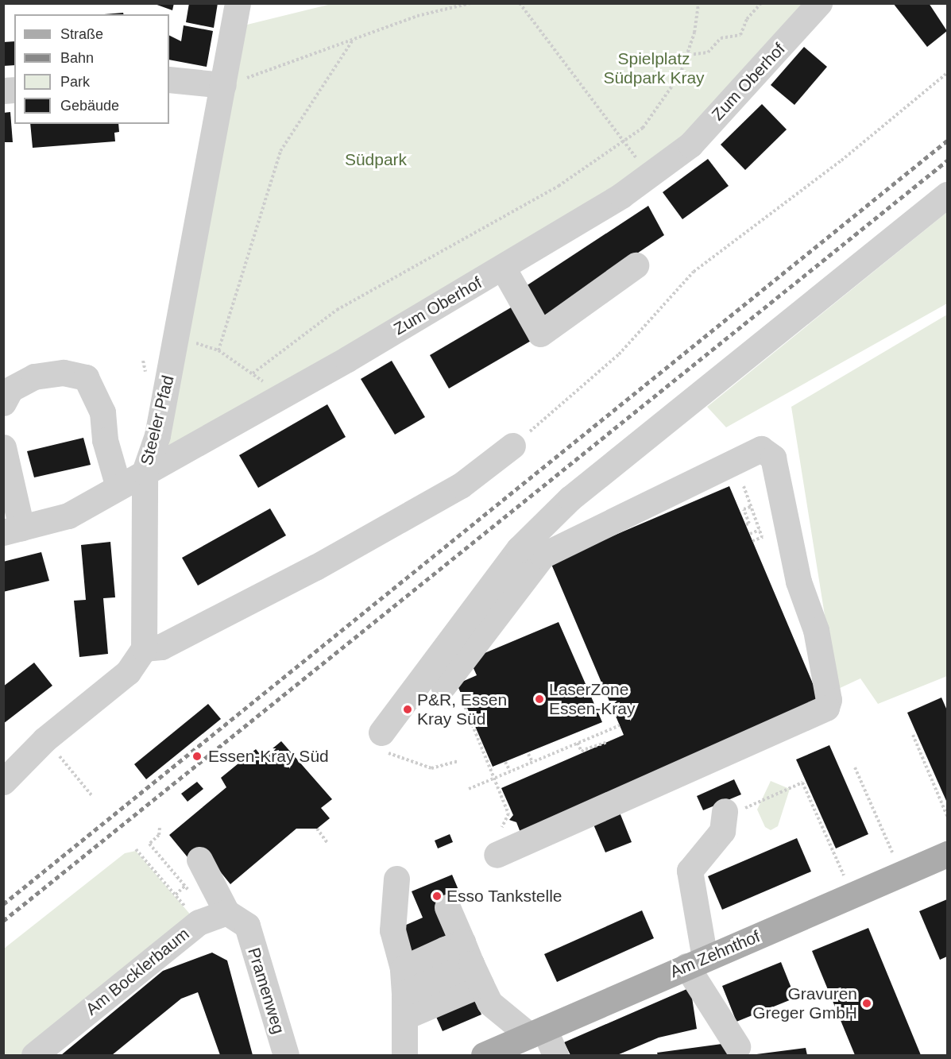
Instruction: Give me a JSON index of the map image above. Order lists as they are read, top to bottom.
{
  "streets": {
    "main road": ["Am Zehnthof"],
    "street": [
      "Zum Oberhof",
      "Steeler Pfad",
      "Am Bocklerbaum",
      "Pramenweg"
    ]
  },
  "crossings": [
    ["Zum Oberhof", "Steeler Pfad"],
    ["Am Bocklerbaum", "Pramenweg"]
  ],
  "parks": ["Spielplatz Südpark Kray", "Südpark"],
  "places": [
    "LaserZone Essen-Kray",
    "P&R, Essen Kray Süd",
    "Essen-Kray Süd",
    "Esso Tankstelle",
    "Gravuren Greger GmbH"
  ],
  "legend": [
    "Straße",
    "Bahn",
    "Park",
    "Gebäude"
  ]
}
